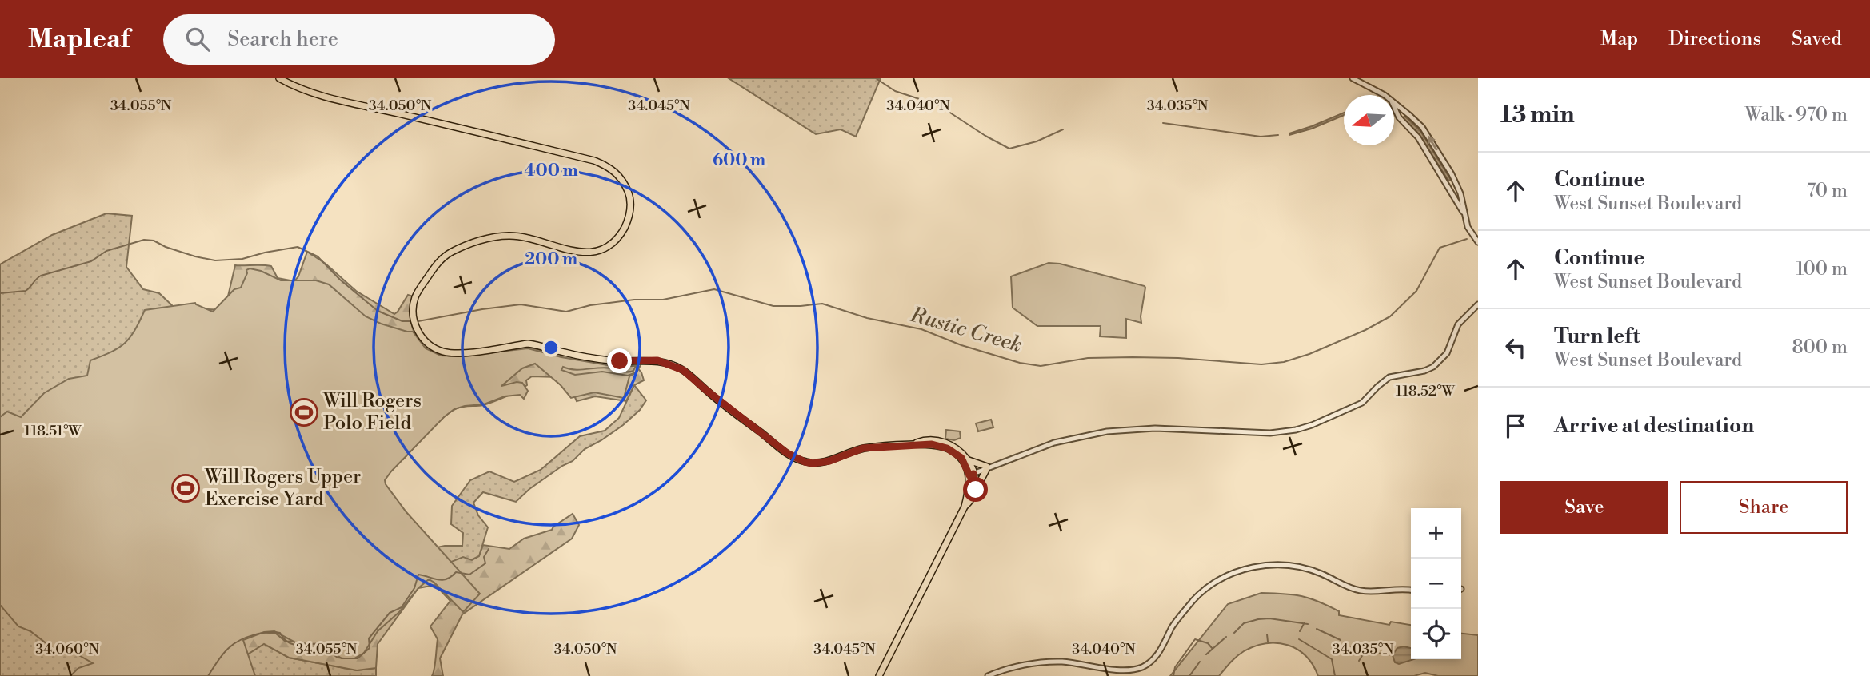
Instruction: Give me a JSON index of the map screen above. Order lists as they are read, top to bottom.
{
  "water": ["Rustic Creek"],
  "places": {
    "sports": ["Will Rogers Polo Field", "Will Rogers Upper Exercise Yard"]
  },
  "north": "left",
  "page": {
    "header": "Mapleaf",
    "search": "Search here",
    "nav": ["Map", "Directions", "Saved"],
    "heading": ["13 min", "Walk · 970 m"],
    "list": [
      ["Continue", "West Sunset Boulevard", "70 m"],
      ["Continue", "West Sunset Boulevard", "100 m"],
      ["Turn left", "West Sunset Boulevard", "800 m"],
      "Arrive at destination"
    ],
    "buttons": ["Save", "Share"],
    "map_buttons": ["+", "−"]
  },
  "coordinates": [
    "34.055°N",
    "34.050°N",
    "34.045°N",
    "34.040°N",
    "34.035°N",
    "118.52°W",
    "118.51°W",
    "34.060°N"
  ],
  "rings": ["600 m", "400 m", "200 m"]
}
